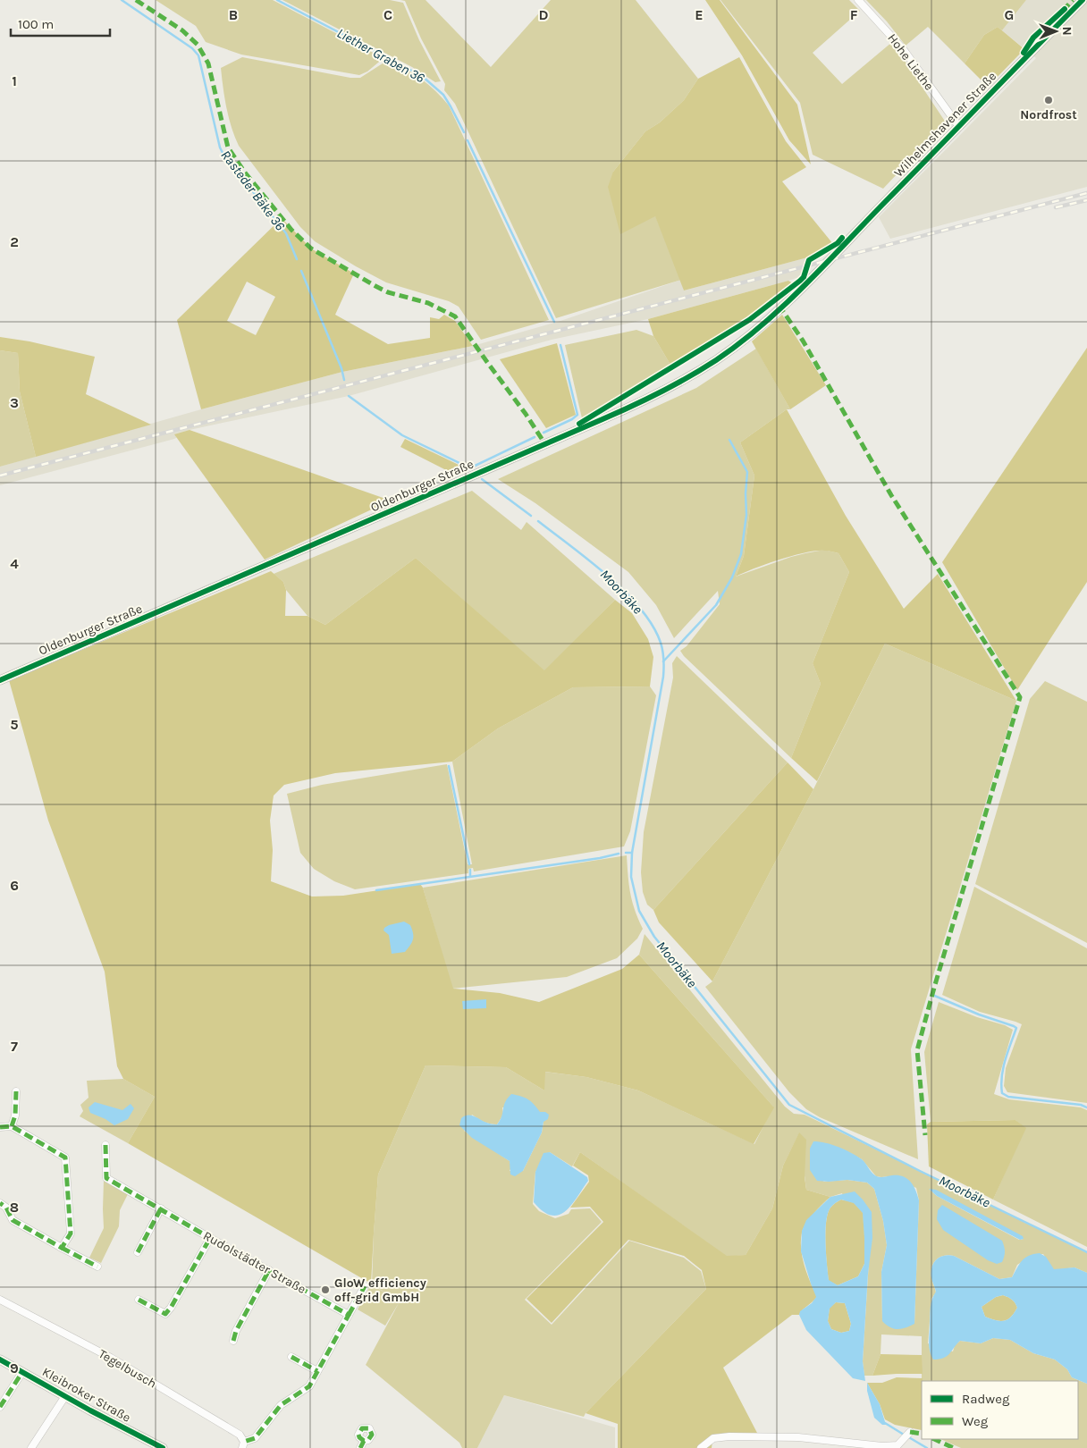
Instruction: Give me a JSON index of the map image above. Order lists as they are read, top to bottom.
{
  "streets": {
    "street": [
      "Hohe Liethe",
      "Wilhelmshavener Straße",
      "Oldenburger Straße",
      "Rudolstädter Straße",
      "Tegelbusch",
      "Kleibroker Straße"
    ]
  },
  "crossings": [
    ["Hohe Liethe", "Wilhelmshavener Straße"],
    ["Wilhelmshavener Straße", "Oldenburger Straße"]
  ],
  "water": ["Liether Graben 36", "Rasteder Bäke 36", "Moorbäke"],
  "places": ["Nordfrost", "GloW efficiency off-grid GmbH"],
  "legend": ["Radweg", "Weg"],
  "scale_bar": "100 m",
  "north": "right",
  "grid": {
    "columns": [
      "B",
      "C",
      "D",
      "E",
      "F",
      "G"
    ],
    "rows": [
      "1",
      "2",
      "3",
      "4",
      "5",
      "6",
      "7",
      "8",
      "9"
    ]
  }
}
